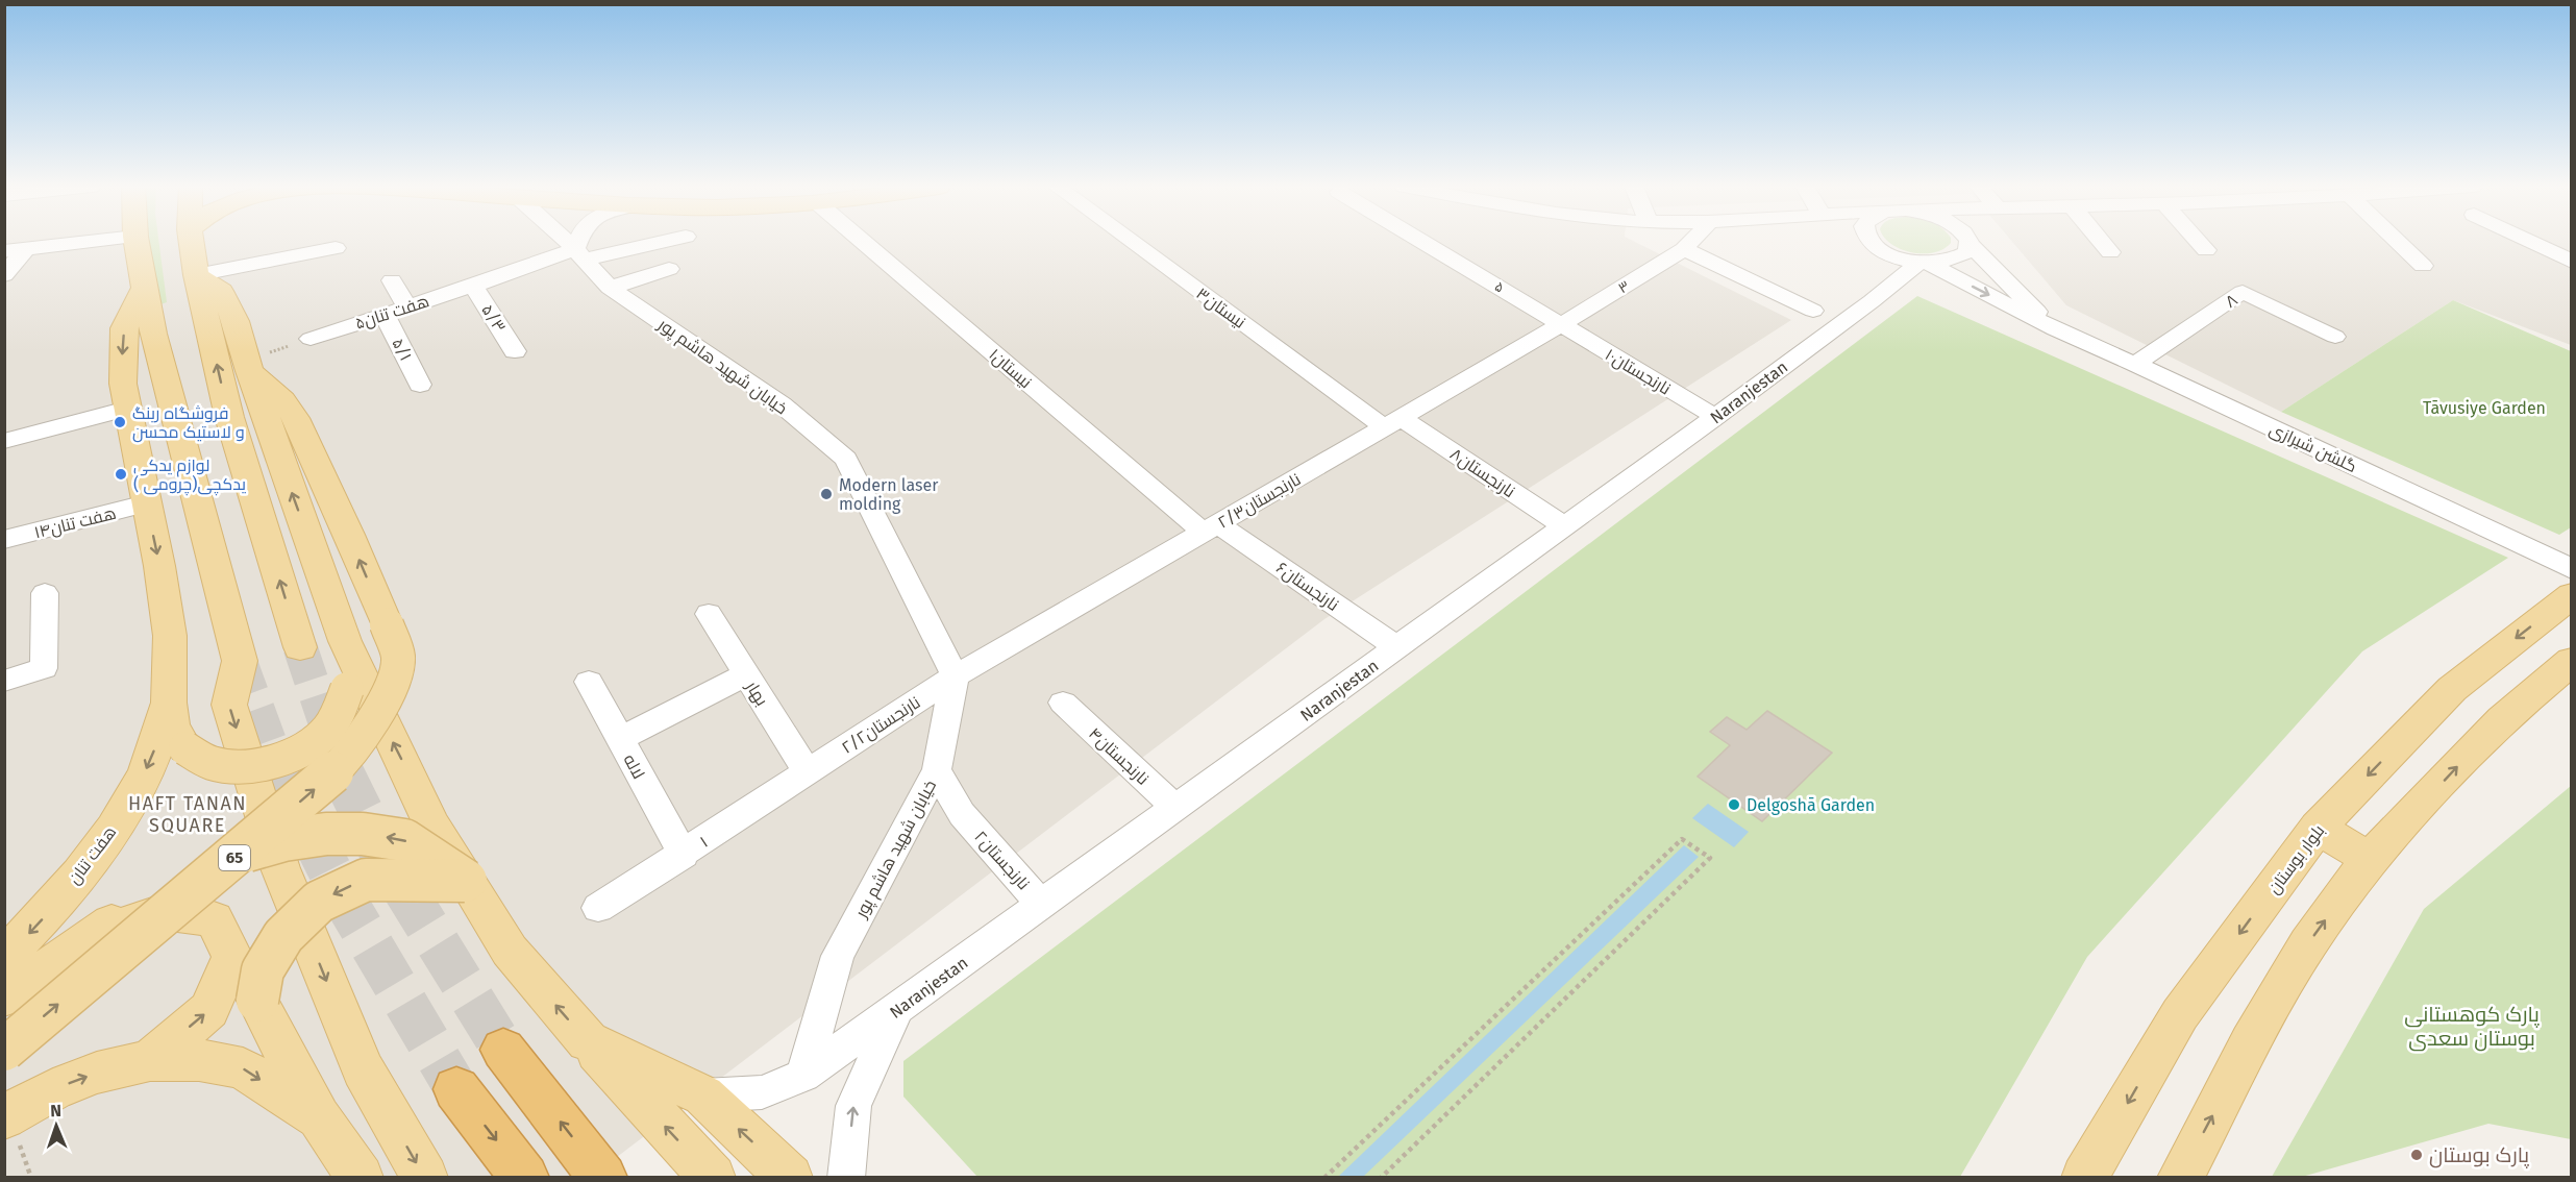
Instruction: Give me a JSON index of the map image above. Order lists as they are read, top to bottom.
{
  "streets": {
    "main road": ["هفت تنان", "65", "بلوار بوستان"],
    "street": [
      "۵",
      "۳",
      "۸",
      "۳نیستان",
      "هفت تنان۵",
      "۵/۳",
      "۵/۱",
      "خیابان شهید هاشم پور",
      "۱نیستان",
      "۱۰نارنجستان",
      "Naranjestan",
      "گلشن شیرازی",
      "۸نارنجستان",
      "۲/۳نارنجستان",
      "هفت تنان۱۴",
      "۶نارنجستان",
      "بهار",
      "۲/۲نارنجستان",
      "۴نارنجستان",
      "لاله ‍",
      "۱",
      "۲نارنجستان"
    ]
  },
  "crossings": [
    ["۵", "۳"],
    ["۵", "۱۰نارنجستان"],
    ["۵", "۲/۳نارنجستان"],
    ["۳", "۱۰نارنجستان"],
    ["۳", "۲/۳نارنجستان"],
    ["۸", "گلشن شیرازی"],
    ["۳نیستان", "۸نارنجستان"],
    ["۳نیستان", "۲/۳نارنجستان"],
    ["هفت تنان۵", "۵/۳"],
    ["هفت تنان۵", "۵/۱"],
    ["هفت تنان۵", "خیابان شهید هاشم پور"],
    ["خیابان شهید هاشم پور", "Naranjestan"],
    ["خیابان شهید هاشم پور", "۲/۳نارنجستان"],
    ["خیابان شهید هاشم پور", "۲/۲نارنجستان"],
    ["خیابان شهید هاشم پور", "۲نارنجستان"],
    ["۱نیستان", "۲/۳نارنجستان"],
    ["۱نیستان", "۶نارنجستان"],
    ["۱۰نارنجستان", "Naranjestan"],
    ["۱۰نارنجستان", "۲/۳نارنجستان"],
    ["Naranjestan", "گلشن شیرازی"],
    ["Naranjestan", "۸نارنجستان"],
    ["Naranjestan", "۶نارنجستان"],
    ["Naranjestan", "۴نارنجستان"],
    ["Naranjestan", "۲نارنجستان"],
    ["۸نارنجستان", "۲/۳نارنجستان"],
    ["۲/۳نارنجستان", "۶نارنجستان"],
    ["۲/۳نارنجستان", "۲/۲نارنجستان"],
    ["بهار", "۲/۲نارنجستان"],
    ["بهار", "۱"],
    ["۲/۲نارنجستان", "۱"],
    ["لاله ‍", "۱"]
  ],
  "one_way": ["هفت تنان"],
  "districts": ["HAFT TANAN SQUARE"],
  "parks": ["Tāvusiye Garden", "پارک کوهستانی بوستان سعدی"],
  "places": [
    "فروشگاه رینگ و لاستیک محسن",
    "لوازم یدکی یدکچی(چرومی )",
    "Modern laser molding",
    "Delgoshā Garden",
    "پارک بوستان"
  ],
  "north": "top"
}
